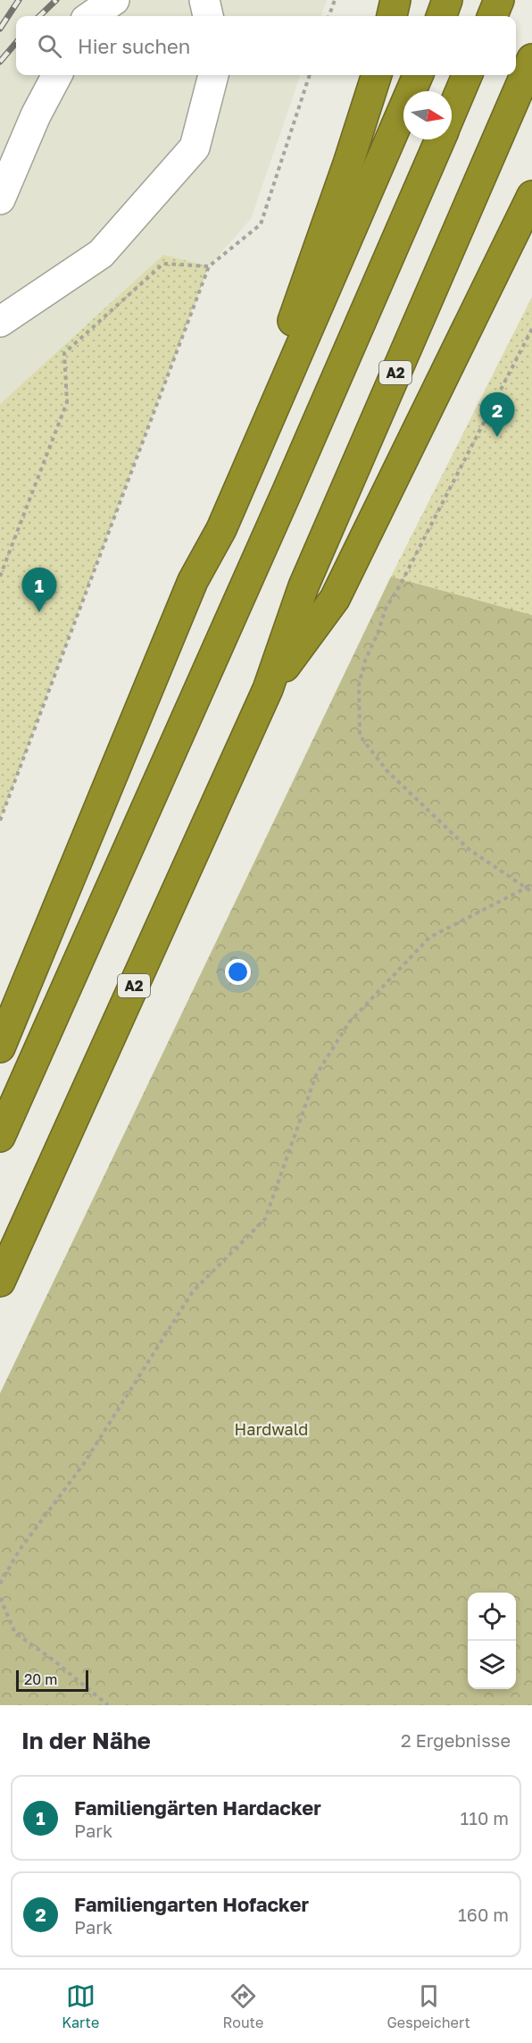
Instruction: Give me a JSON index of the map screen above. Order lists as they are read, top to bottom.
{
  "streets": {
    "highway": ["A2"]
  },
  "parks": ["Hardwald"],
  "scale_bar": "20 m",
  "north": "right",
  "page": {
    "search": "Hier suchen",
    "pins": ["2", "1"],
    "scale": "20 m",
    "heading": ["In der Nähe", "2 Ergebnisse"],
    "list": [
      {
        "mark": "1",
        "name": "Familiengärten Hardacker",
        "note": "Park",
        "value": "110 m"
      },
      {
        "mark": "2",
        "name": "Familiengarten Hofacker",
        "note": "Park",
        "value": "160 m"
      }
    ],
    "nav": ["Karte", "Route", "Gespeichert"]
  }
}
